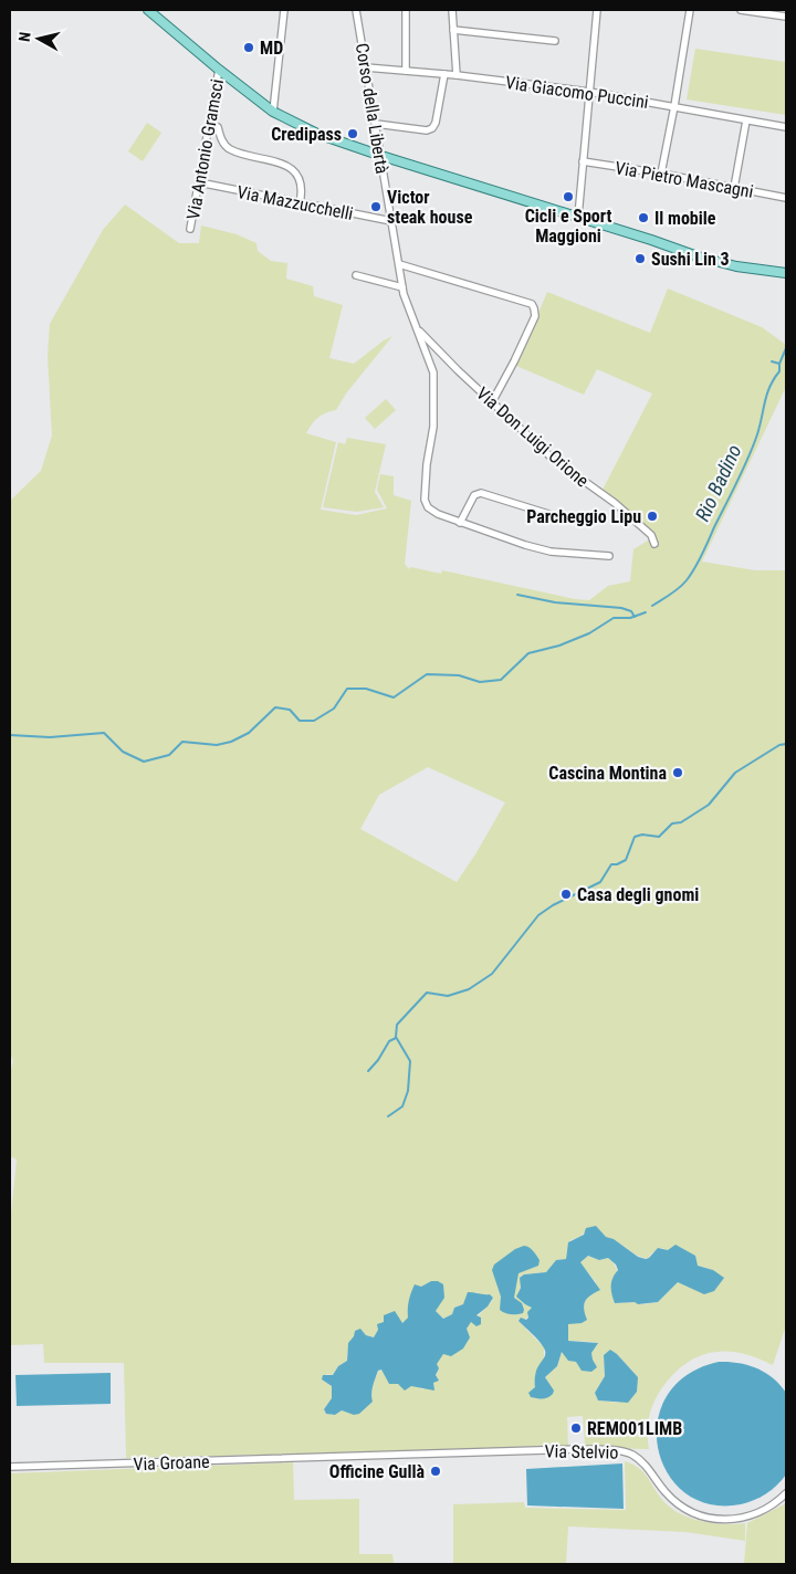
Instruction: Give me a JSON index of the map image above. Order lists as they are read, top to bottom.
{
  "streets": {
    "street": [
      "Via Giacomo Puccini",
      "Corso della Libertà",
      "Via Antonio Gramsci",
      "Via Pietro Mascagni",
      "Via Mazzucchelli",
      "Via Don Luigi Orione",
      "Via Stelvio",
      "Via Groane"
    ]
  },
  "crossings": [
    ["Via Giacomo Puccini", "Corso della Libertà"],
    ["Corso della Libertà", "Via Mazzucchelli"],
    ["Corso della Libertà", "Via Don Luigi Orione"],
    ["Via Antonio Gramsci", "Via Mazzucchelli"],
    ["Via Stelvio", "Via Groane"]
  ],
  "water": ["Rio Badino"],
  "places": [
    "MD",
    "Credipass",
    "Cicli e Sport Maggioni",
    "Victor steak house",
    "Il mobile",
    "Sushi Lin 3",
    "Parcheggio Lipu",
    "Cascina Montina",
    "Casa degli gnomi",
    "REM001LIMB",
    "Officine Gullà"
  ],
  "north": "left"
}
